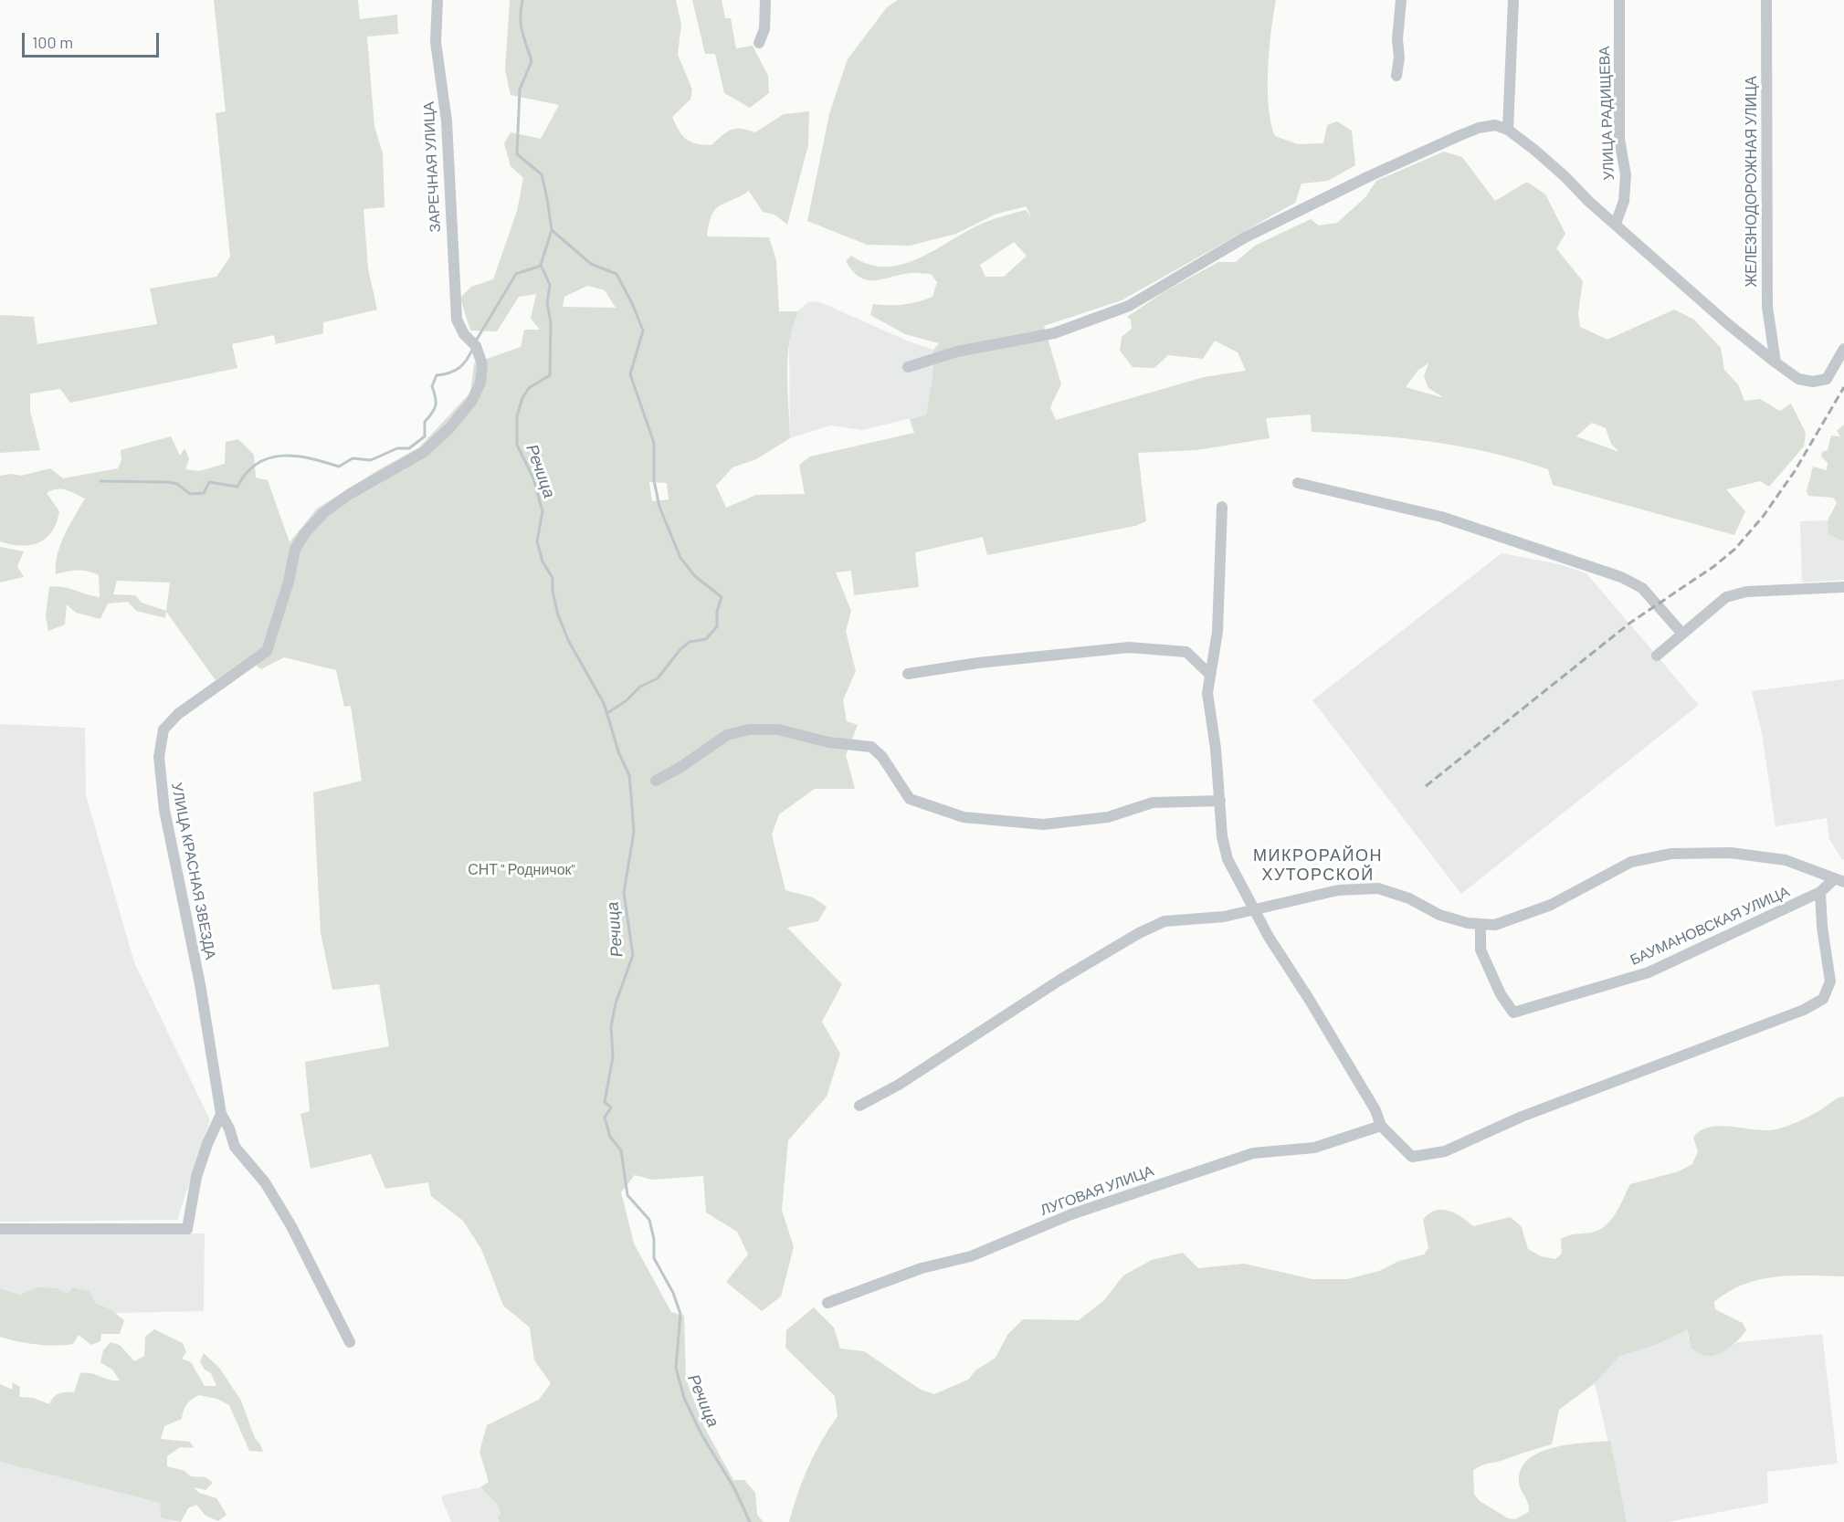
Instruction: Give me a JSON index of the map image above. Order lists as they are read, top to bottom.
{
  "streets": {
    "street": [
      "УЛИЦА РАДИЩЕВА",
      "ЗАРЕЧНАЯ УЛИЦА",
      "ЖЕЛЕЗНОДОРОЖНАЯ УЛИЦА",
      "УЛИЦА КРАСНАЯ ЗВЕЗДА",
      "БАУМАНОВСКАЯ УЛИЦА",
      "ЛУГОВАЯ УЛИЦА"
    ]
  },
  "crossings": [
    ["ЗАРЕЧНАЯ УЛИЦА", "УЛИЦА КРАСНАЯ ЗВЕЗДА"]
  ],
  "districts": ["МИКРОРАЙОН ХУТОРСКОЙ"],
  "water": ["Речица"],
  "parks": ["СНТ \" Родничок\""],
  "scale_bar": "100 m"
}
